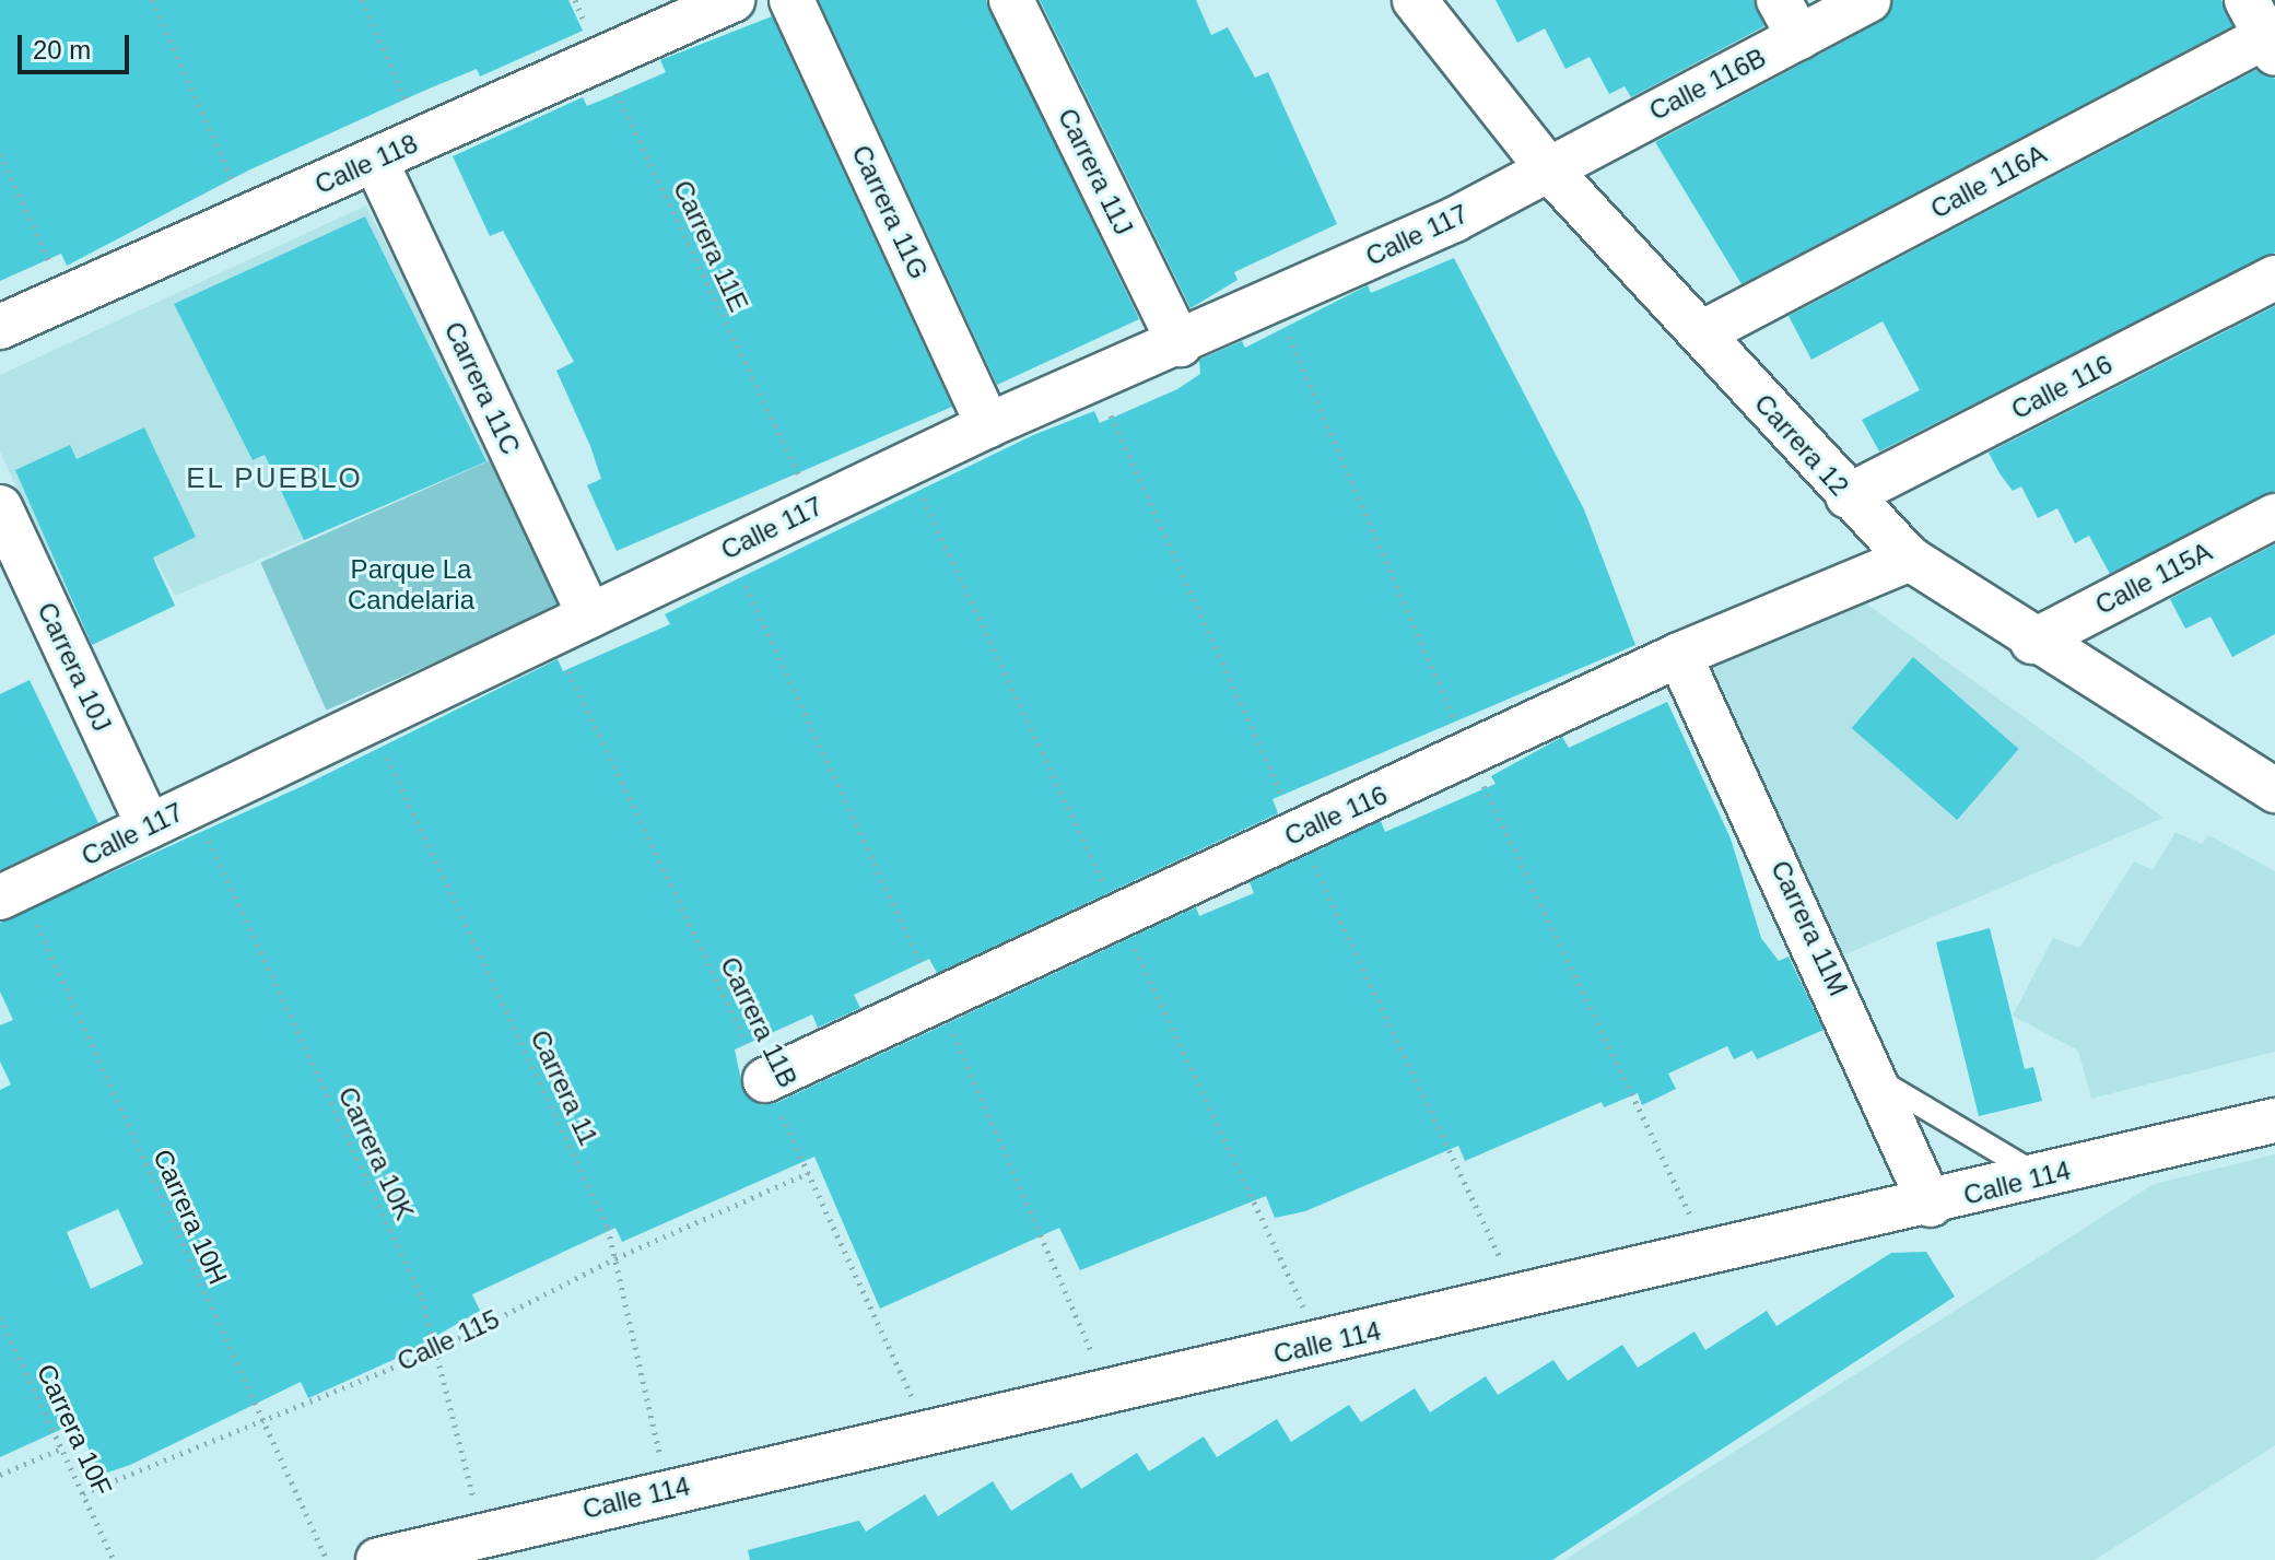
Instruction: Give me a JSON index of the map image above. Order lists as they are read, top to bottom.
{
  "streets": {
    "street": [
      "Calle 116B",
      "Calle 118",
      "Carrera 11J",
      "Calle 116A",
      "Carrera 11G",
      "Calle 117",
      "Calle 116",
      "Carrera 11C",
      "Carrera 12",
      "Calle 115A",
      "Carrera 10J",
      "Carrera 11M",
      "Calle 114"
    ],
    "path": [
      "Carrera 11E",
      "Carrera 11B",
      "Carrera 11",
      "Carrera 10K",
      "Carrera 10H",
      "Calle 115",
      "Carrera 10F"
    ]
  },
  "crossings": [
    ["Calle 116B", "Calle 117"],
    ["Calle 116B", "Carrera 12"],
    ["Calle 118", "Carrera 11E"],
    ["Calle 118", "Carrera 11C"],
    ["Carrera 11J", "Calle 117"],
    ["Calle 116A", "Carrera 12"],
    ["Carrera 11G", "Calle 117"],
    ["Calle 117", "Carrera 11E"],
    ["Calle 117", "Carrera 11C"],
    ["Calle 117", "Carrera 12"],
    ["Calle 117", "Carrera 10J"],
    ["Calle 117", "Carrera 11B"],
    ["Calle 117", "Carrera 11"],
    ["Calle 117", "Carrera 10K"],
    ["Calle 117", "Carrera 10H"],
    ["Calle 116", "Carrera 12"],
    ["Calle 116", "Carrera 11M"],
    ["Calle 116", "Carrera 11B"],
    ["Carrera 11C", "Carrera 11B"],
    ["Carrera 12", "Calle 115A"],
    ["Carrera 11M", "Calle 114"],
    ["Carrera 11B", "Calle 114"],
    ["Carrera 11B", "Calle 115"],
    ["Carrera 11", "Calle 114"],
    ["Carrera 11", "Calle 115"],
    ["Carrera 10K", "Calle 114"],
    ["Carrera 10K", "Calle 115"],
    ["Carrera 10H", "Calle 115"],
    ["Calle 115", "Carrera 10F"]
  ],
  "districts": ["EL PUEBLO"],
  "parks": ["Parque La Candelaria"],
  "scale_bar": "20 m"
}
